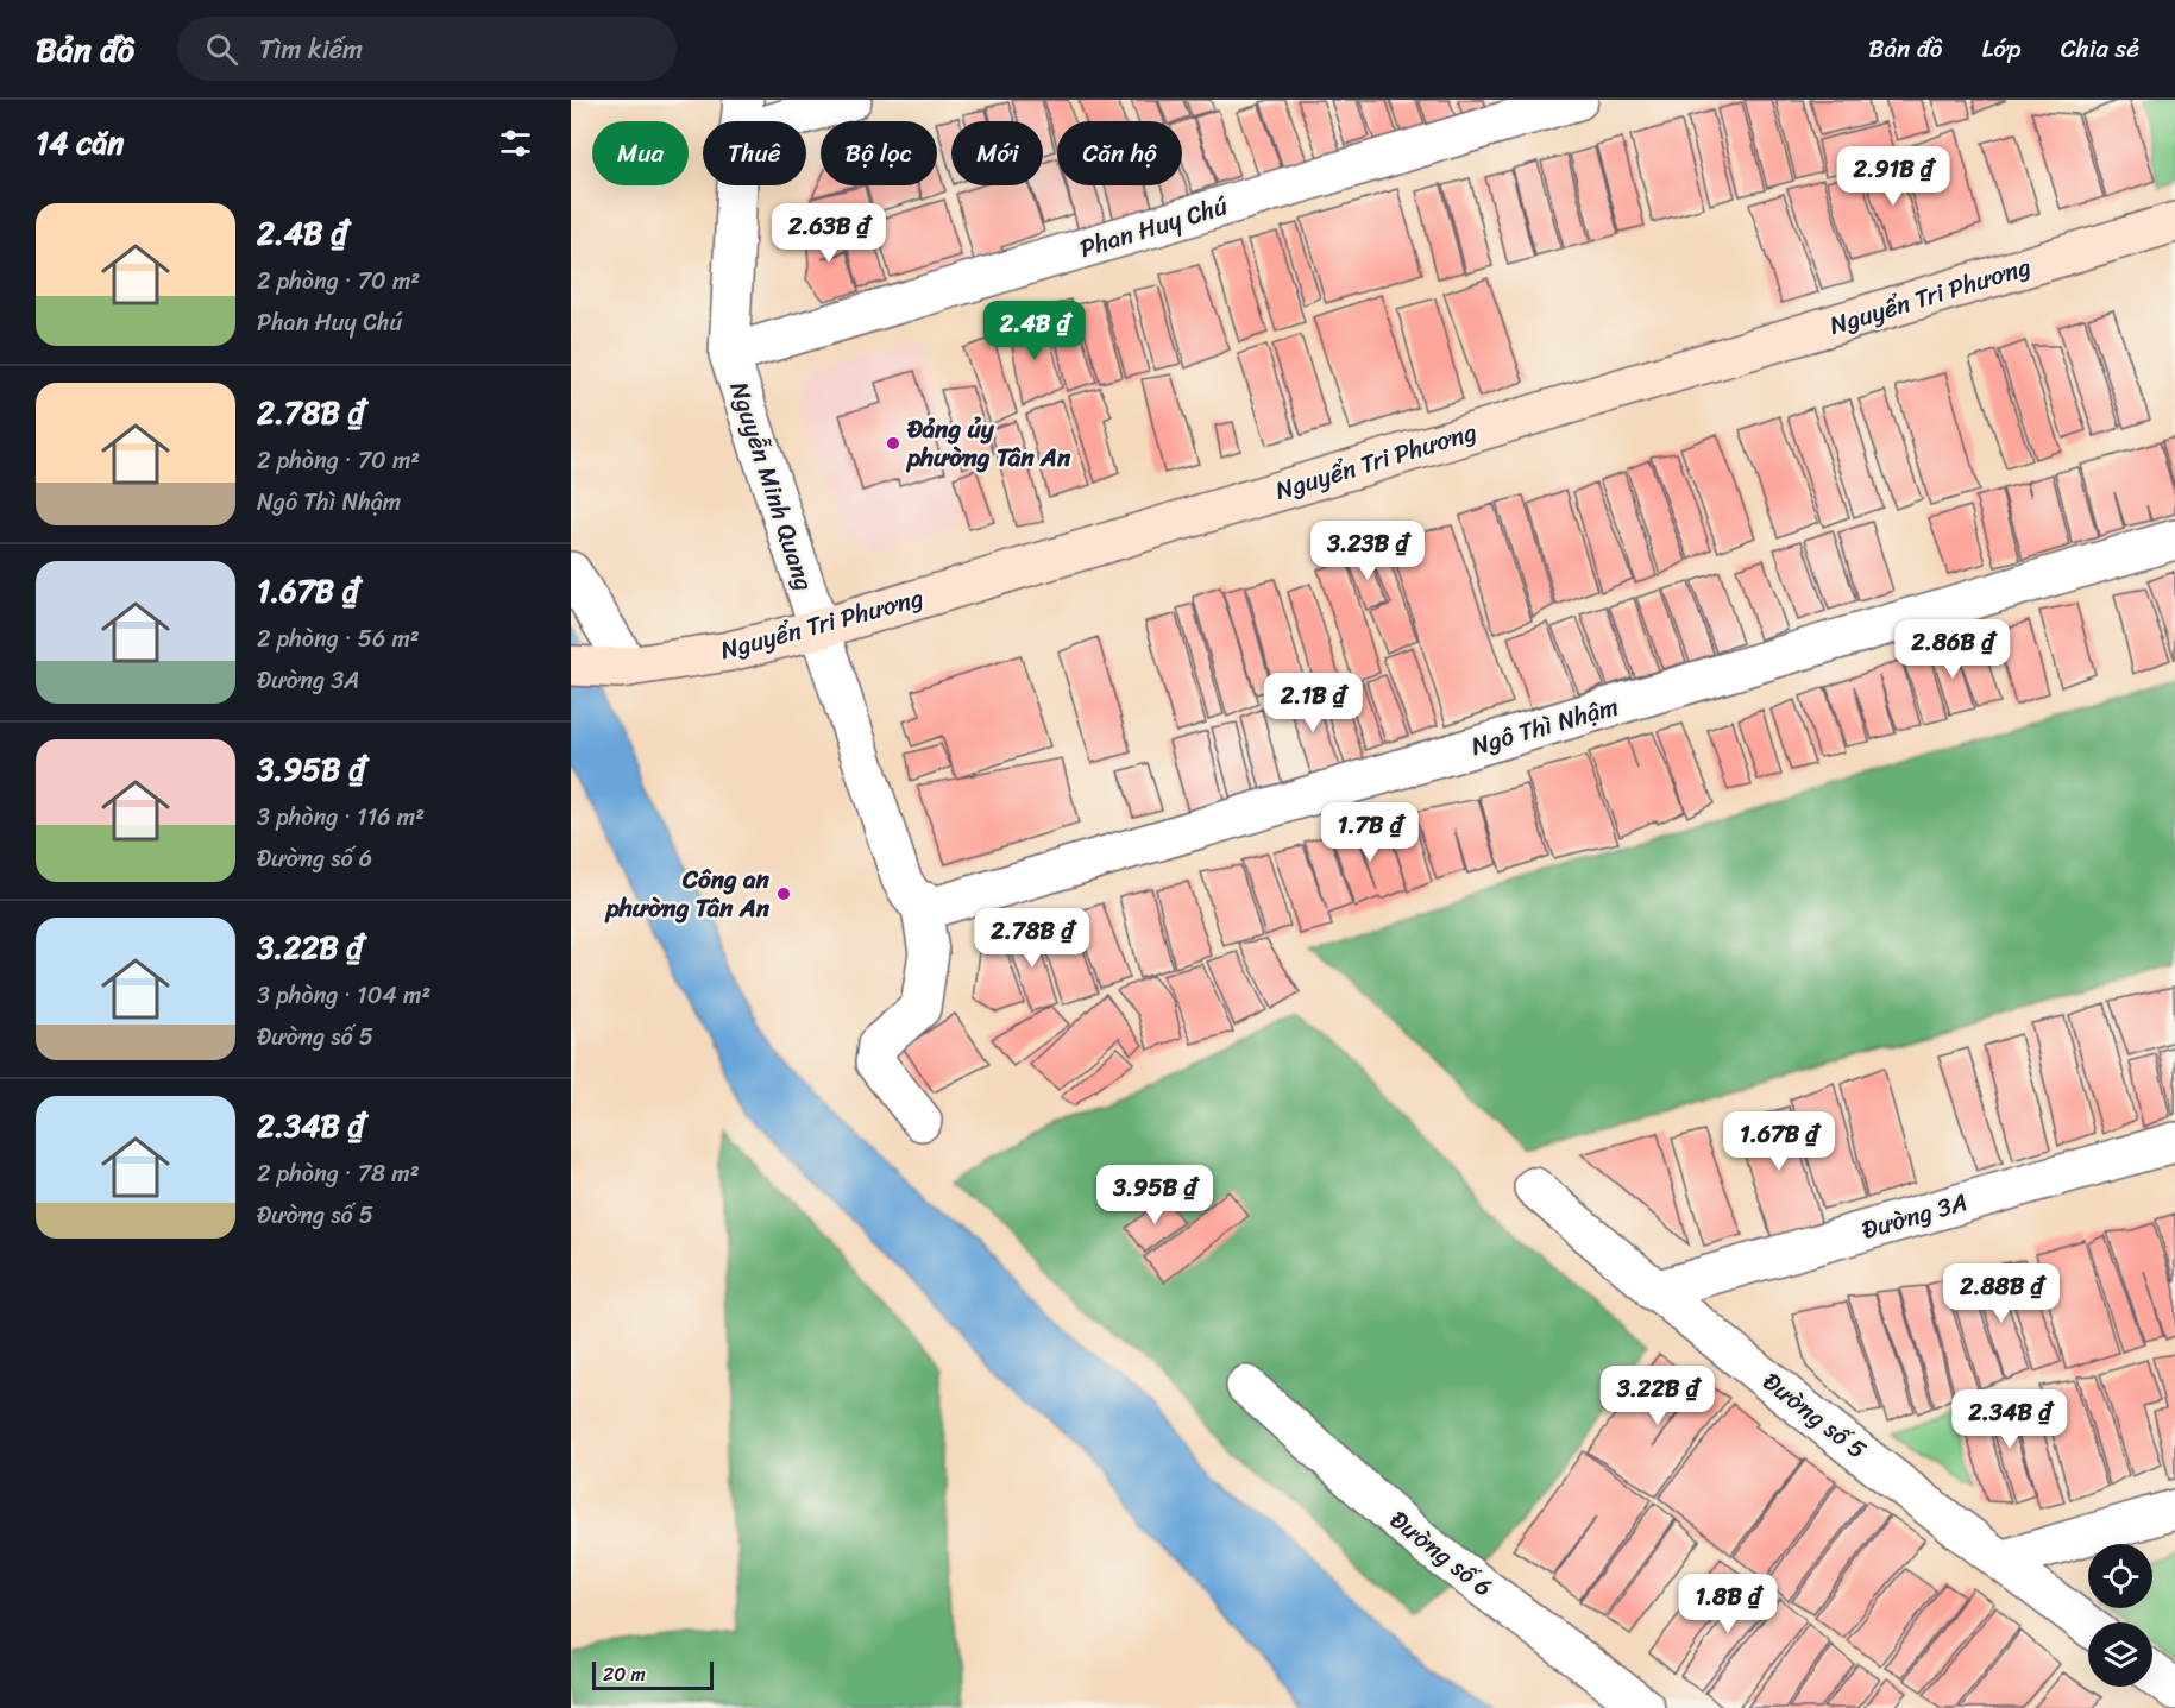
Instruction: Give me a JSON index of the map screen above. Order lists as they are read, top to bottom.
{
  "streets": {
    "street": [
      "Phan Huy Chú",
      "Nguyển Tri Phương",
      "Nguyễn Minh Quang",
      "Ngô Thì Nhậm",
      "Đường 3A",
      "Đường số 5",
      "Đường số 6"
    ]
  },
  "crossings": [
    ["Phan Huy Chú", "Nguyễn Minh Quang"],
    ["Nguyển Tri Phương", "Nguyễn Minh Quang"],
    ["Nguyễn Minh Quang", "Ngô Thì Nhậm"],
    ["Đường 3A", "Đường số 5"]
  ],
  "places": ["Đảng ủy phường Tân An", "Công an phường Tân An"],
  "scale_bar": "20 m",
  "page": {
    "header": "Bản đồ",
    "search": "Tìm kiếm",
    "nav": ["Bản đồ", "Lớp", "Chia sẻ"],
    "heading": "14 căn",
    "chip": [
      "Mua",
      "Thuê",
      "Bộ lọc",
      "Mới",
      "Căn hộ"
    ],
    "price": [
      "2.91B ₫",
      "2.63B ₫",
      "2.4B ₫",
      "3.23B ₫",
      "2.86B ₫",
      "2.1B ₫",
      "1.7B ₫",
      "2.78B ₫",
      "1.67B ₫",
      "3.95B ₫",
      "2.88B ₫",
      "3.22B ₫",
      "2.34B ₫",
      "1.8B ₫"
    ],
    "list": [
      {
        "name": "2.4B ₫",
        "note": "2 phòng · 70 m² · Phan Huy Chú"
      },
      {
        "name": "2.78B ₫",
        "note": "2 phòng · 70 m² · Ngô Thì Nhậm"
      },
      {
        "name": "1.67B ₫",
        "note": "2 phòng · 56 m² · Đường 3A"
      },
      {
        "name": "3.95B ₫",
        "note": "3 phòng · 116 m² · Đường số 6"
      },
      {
        "name": "3.22B ₫",
        "note": "3 phòng · 104 m² · Đường số 5"
      },
      {
        "name": "2.34B ₫",
        "note": "2 phòng · 78 m² · Đường số 5"
      }
    ],
    "scale": "20 m"
  }
}
